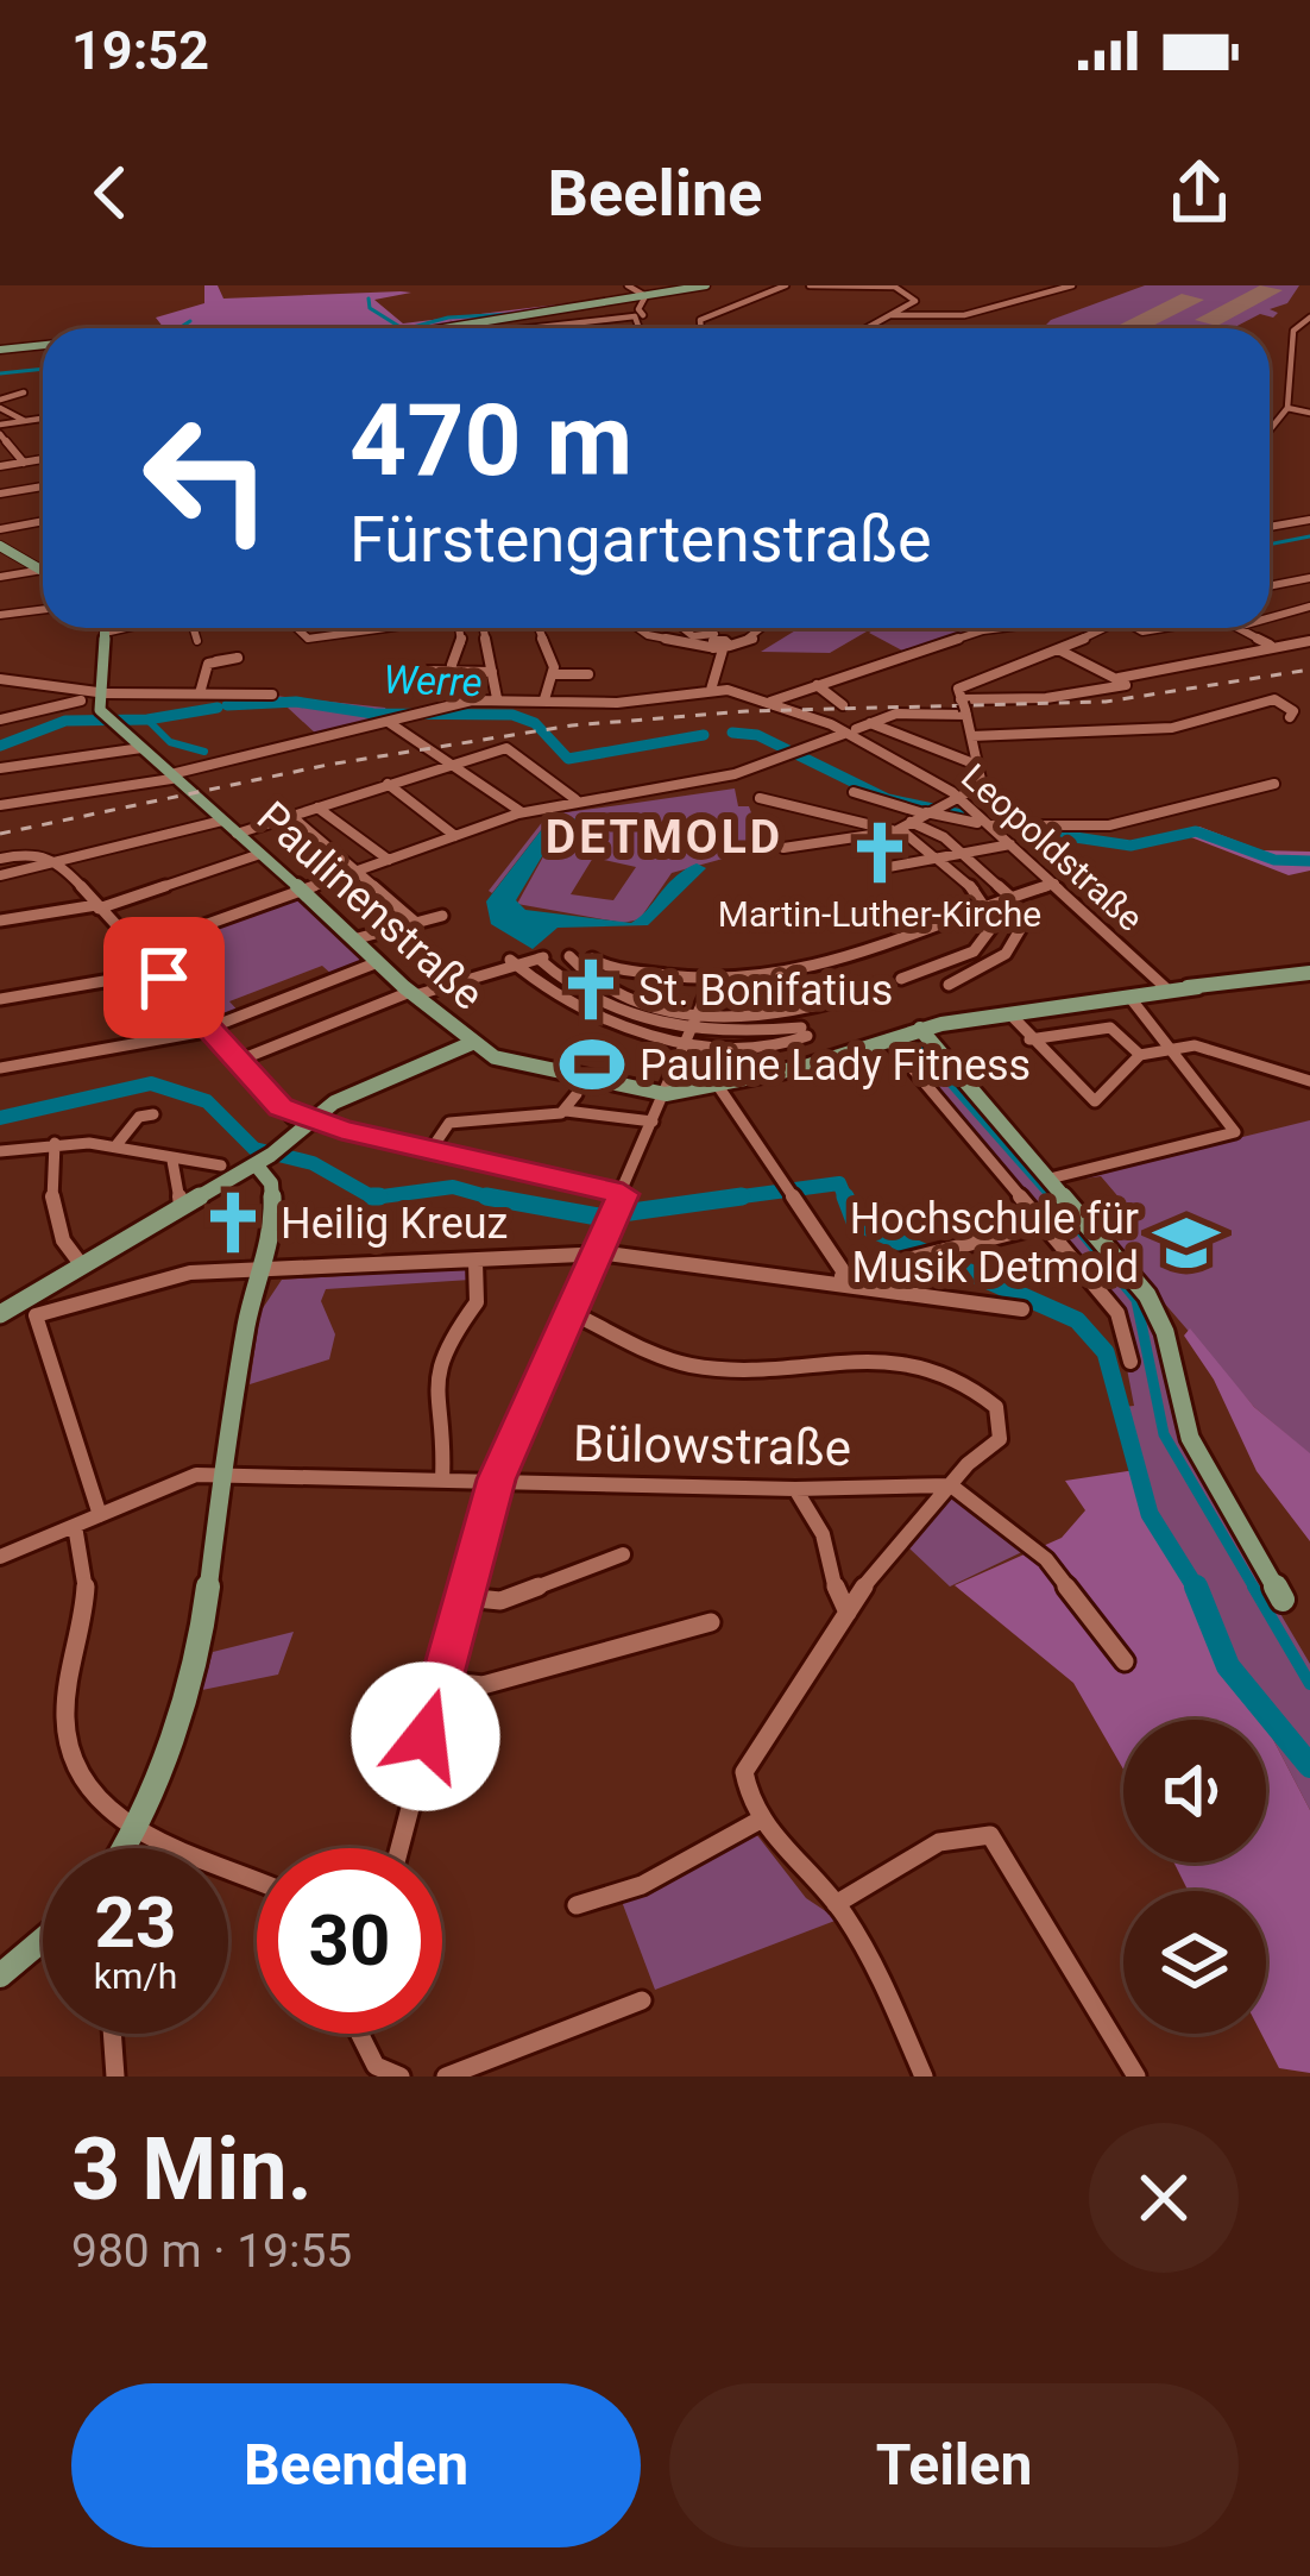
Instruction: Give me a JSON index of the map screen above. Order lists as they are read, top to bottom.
{
  "streets": {
    "main road": ["Paulinenstraße"],
    "street": ["Leopoldstraße", "Bülowstraße"]
  },
  "crossings": [
    ["Leopoldstraße", "Paulinenstraße"]
  ],
  "districts": ["DETMOLD"],
  "water": ["Werre"],
  "places": {
    "church": ["Martin-Luther-Kirche", "St. Bonifatius", "Heilig Kreuz"],
    "sports": ["Pauline Lady Fitness"],
    "school or university": ["Hochschule für Musik Detmold"]
  },
  "page": {
    "status": "19:52",
    "header": "Beeline",
    "turn": ["470 m", "Fürstengartenstraße"],
    "speed": "23 km/h",
    "limit": "30",
    "heading": ["3 Min.", "980 m · 19:55"],
    "buttons": ["Beenden", "Teilen"]
  }
}
